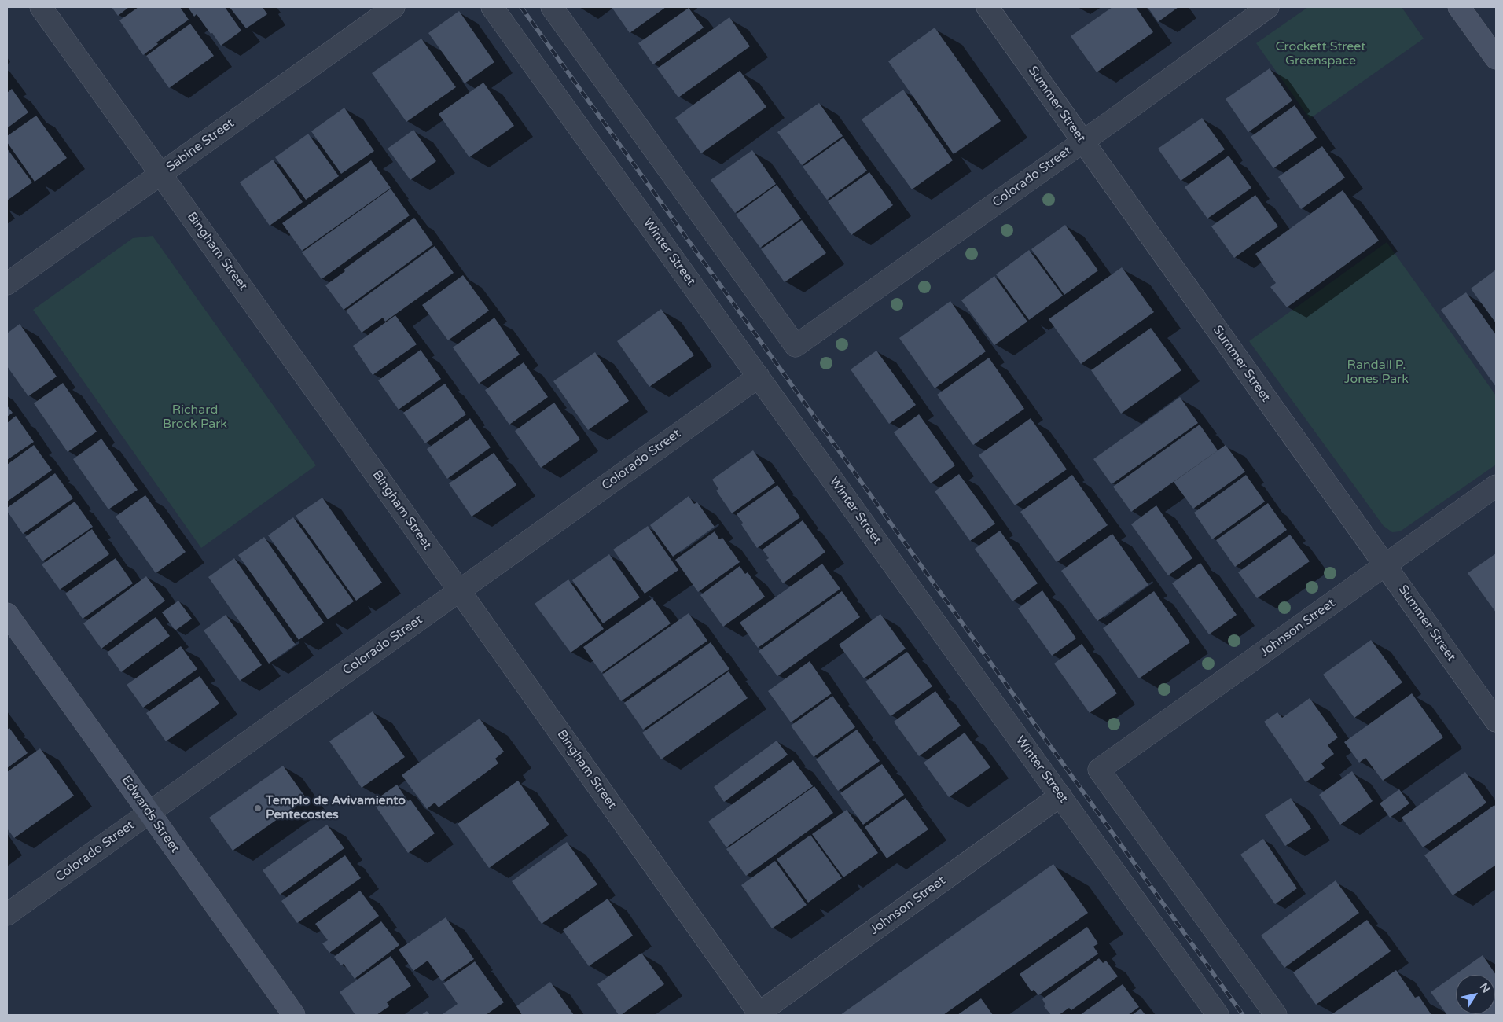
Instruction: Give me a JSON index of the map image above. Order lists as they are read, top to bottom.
{
  "streets": {
    "street": [
      "Summer Street",
      "Sabine Street",
      "Colorado Street",
      "Bingham Street",
      "Winter Street",
      "Johnson Street",
      "Edwards Street"
    ]
  },
  "crossings": [
    ["Summer Street", "Colorado Street"],
    ["Summer Street", "Johnson Street"],
    ["Sabine Street", "Bingham Street"],
    ["Colorado Street", "Bingham Street"],
    ["Colorado Street", "Winter Street"],
    ["Colorado Street", "Edwards Street"],
    ["Bingham Street", "Johnson Street"],
    ["Winter Street", "Johnson Street"]
  ],
  "parks": ["Crockett Street Greenspace", "Randall P. Jones Park", "Richard Brock Park"],
  "places": ["Templo de Avivamiento Pentecostes"],
  "north": "top right"
}
